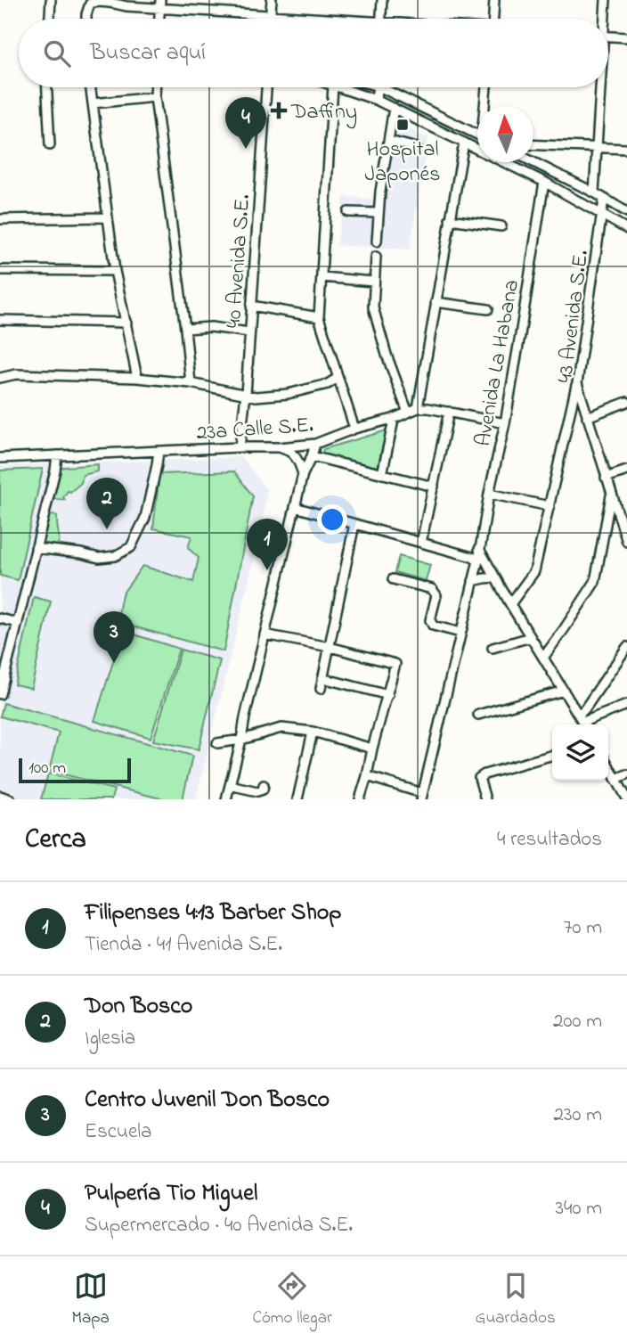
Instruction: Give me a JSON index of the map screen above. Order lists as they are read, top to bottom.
{
  "streets": {
    "street": [
      "40 Avenida S.E.",
      "43 Avenida S.E.",
      "Avenida La Habana",
      "23a Calle S.E."
    ]
  },
  "crossings": [
    ["40 Avenida S.E.", "23a Calle S.E."]
  ],
  "places": {
    "health": ["Daffiny"],
    "transit": ["Hospital Japonés"]
  },
  "scale_bar": "100 m",
  "north": "top",
  "page": {
    "search": "Buscar aquí",
    "pins": [
      "4",
      "2",
      "1",
      "3"
    ],
    "scale": "100 m",
    "heading": ["Cerca", "4 resultados"],
    "list": [
      {
        "mark": "1",
        "name": "Filipenses 4:13 Barber Shop",
        "note": "Tienda · 41 Avenida S.E.",
        "value": "70 m"
      },
      {
        "mark": "2",
        "name": "Don Bosco",
        "note": "Iglesia",
        "value": "200 m"
      },
      {
        "mark": "3",
        "name": "Centro Juvenil Don Bosco",
        "note": "Escuela",
        "value": "230 m"
      },
      {
        "mark": "4",
        "name": "Pulpería Tio Miguel",
        "note": "Supermercado · 40 Avenida S.E.",
        "value": "340 m"
      }
    ],
    "nav": ["Mapa", "Cómo llegar", "Guardados"]
  }
}
